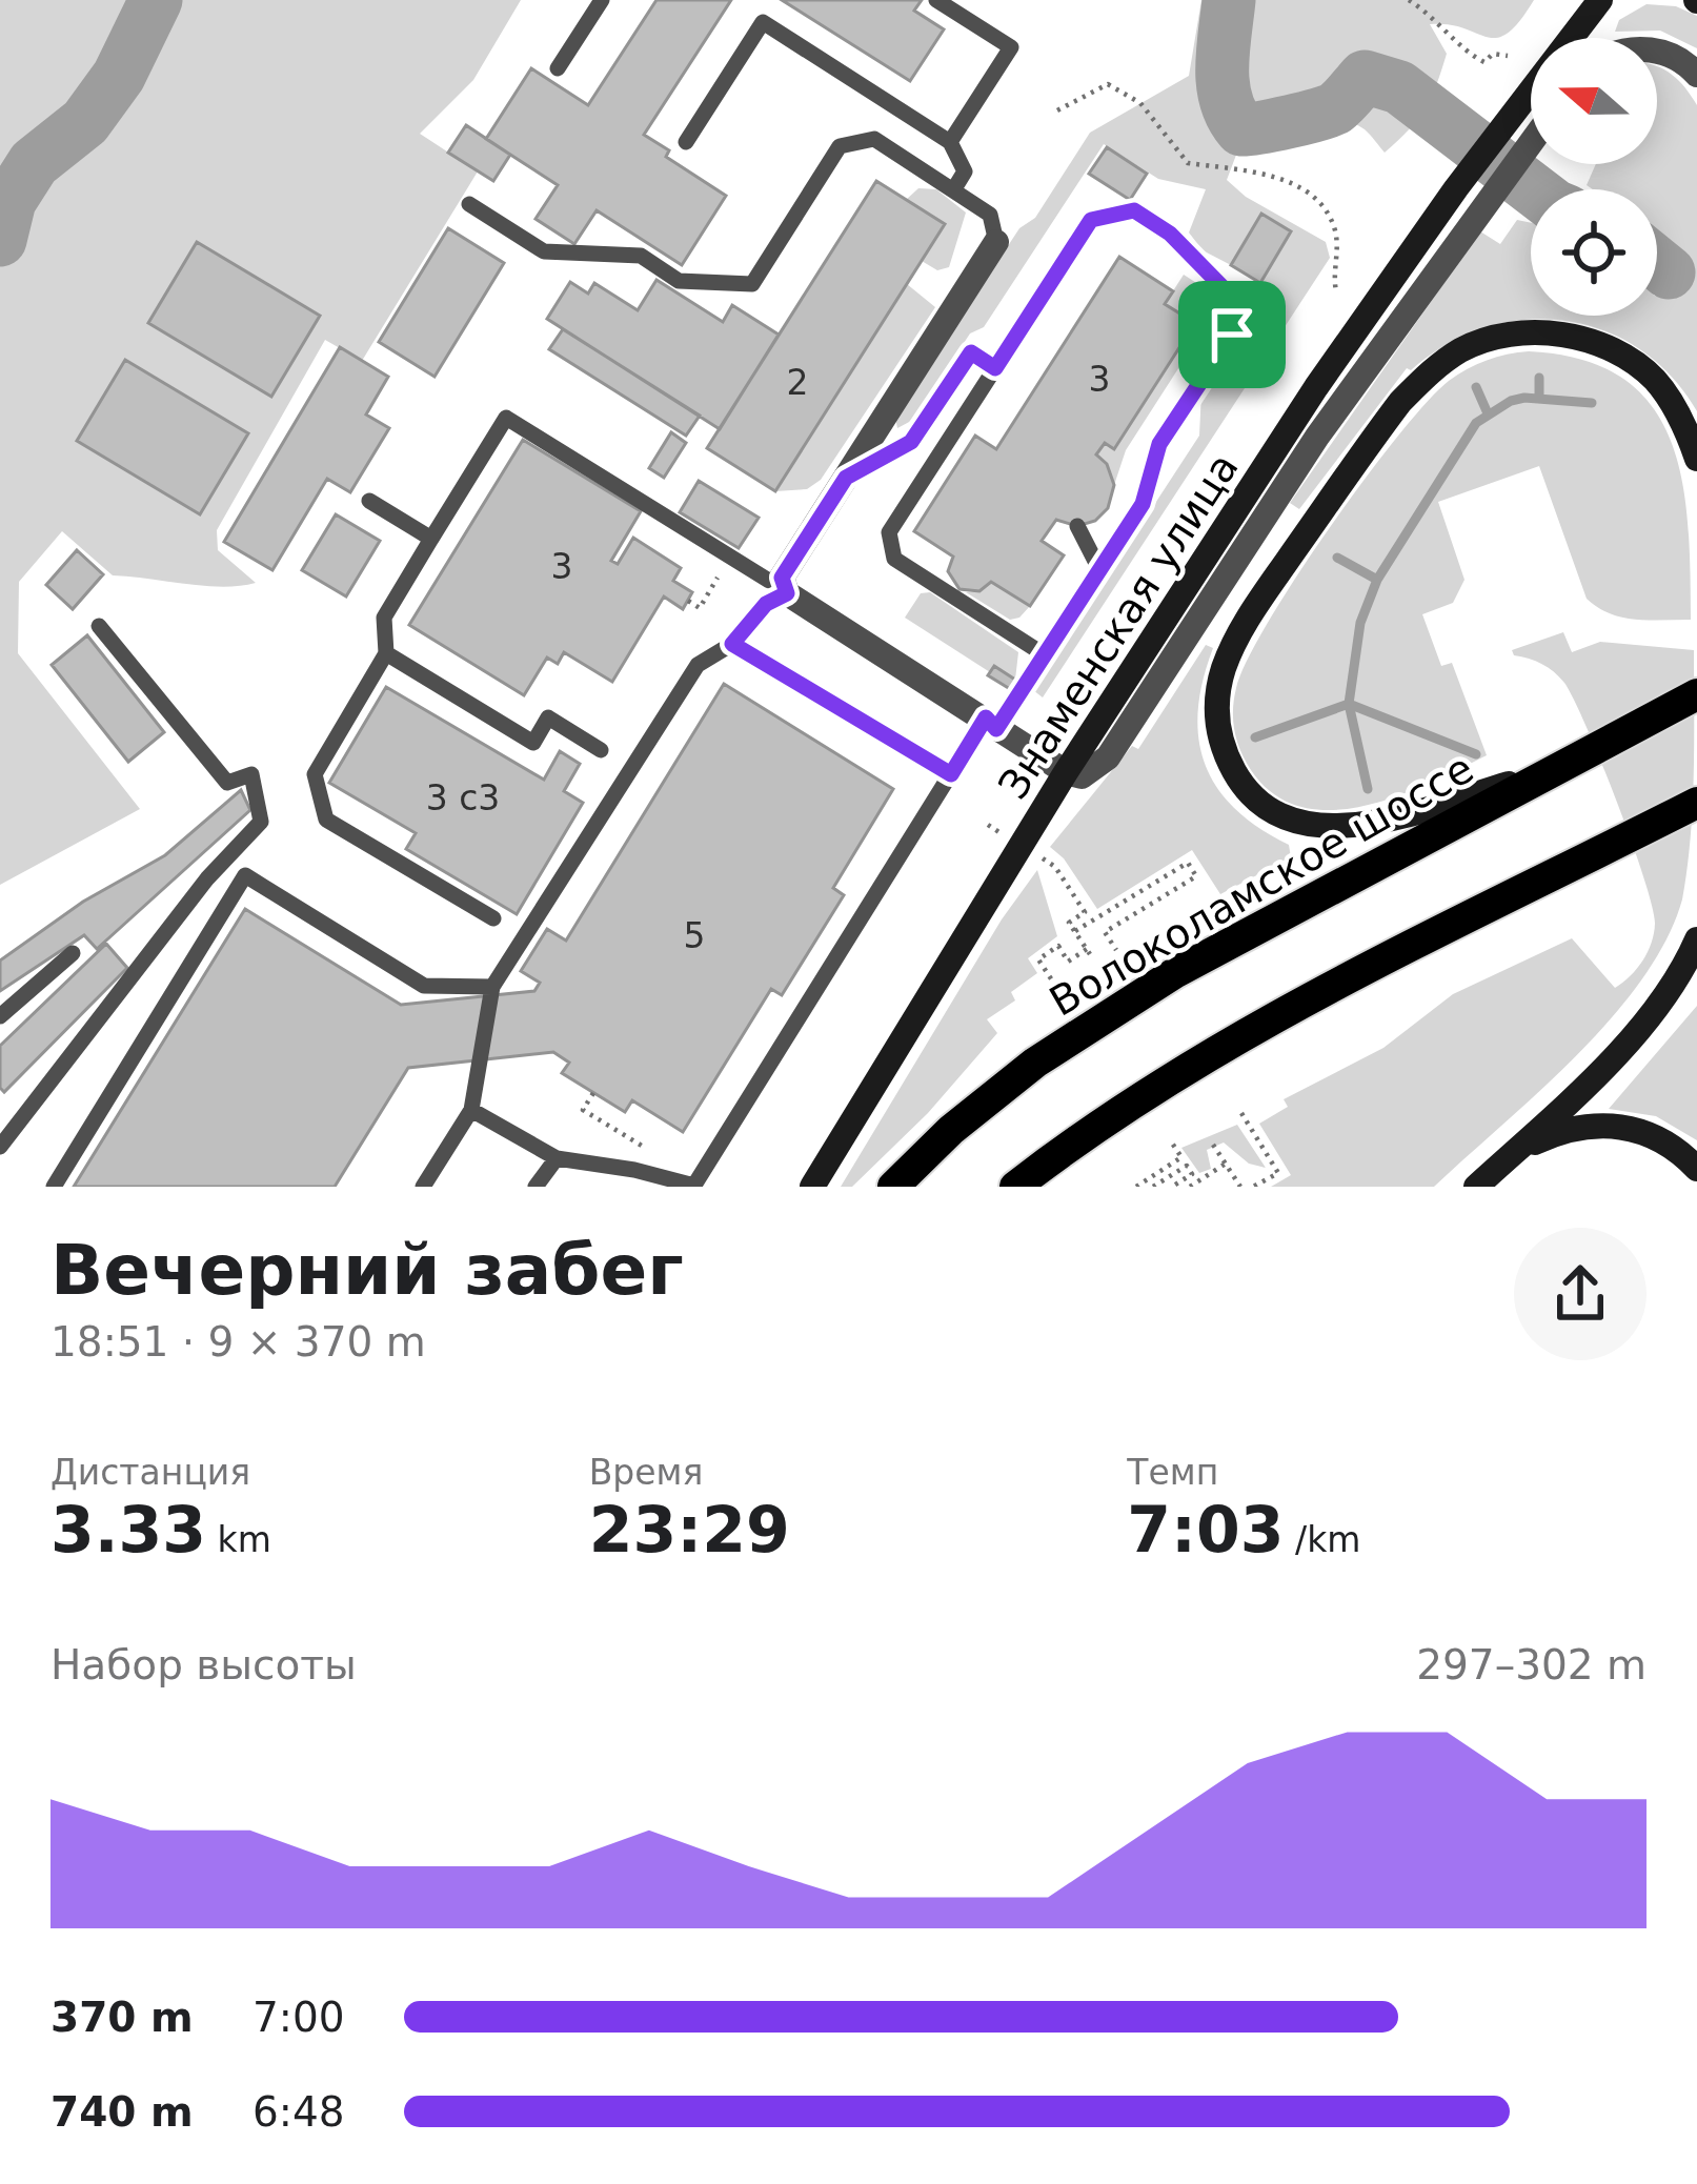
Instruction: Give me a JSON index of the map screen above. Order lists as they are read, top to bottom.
{
  "streets": {
    "main road": ["Знаменская улица", "Волоколамское шоссе"]
  },
  "house_numbers": [
    "3",
    "2",
    "3",
    "3 c3",
    "5"
  ],
  "north": "left",
  "page": {
    "heading": ["Вечерний забег", "18:51 · 9 × 370 m"],
    "stats": [
      ["Дистанция", "3.33 km"],
      ["Время", "23:29"],
      ["Темп", "7:03 /km"]
    ],
    "chart": ["Набор высоты", "297–302 m"],
    "list": [
      {
        "name": "370 m",
        "note": "7:00"
      },
      {
        "name": "740 m",
        "note": "6:48"
      }
    ]
  }
}
